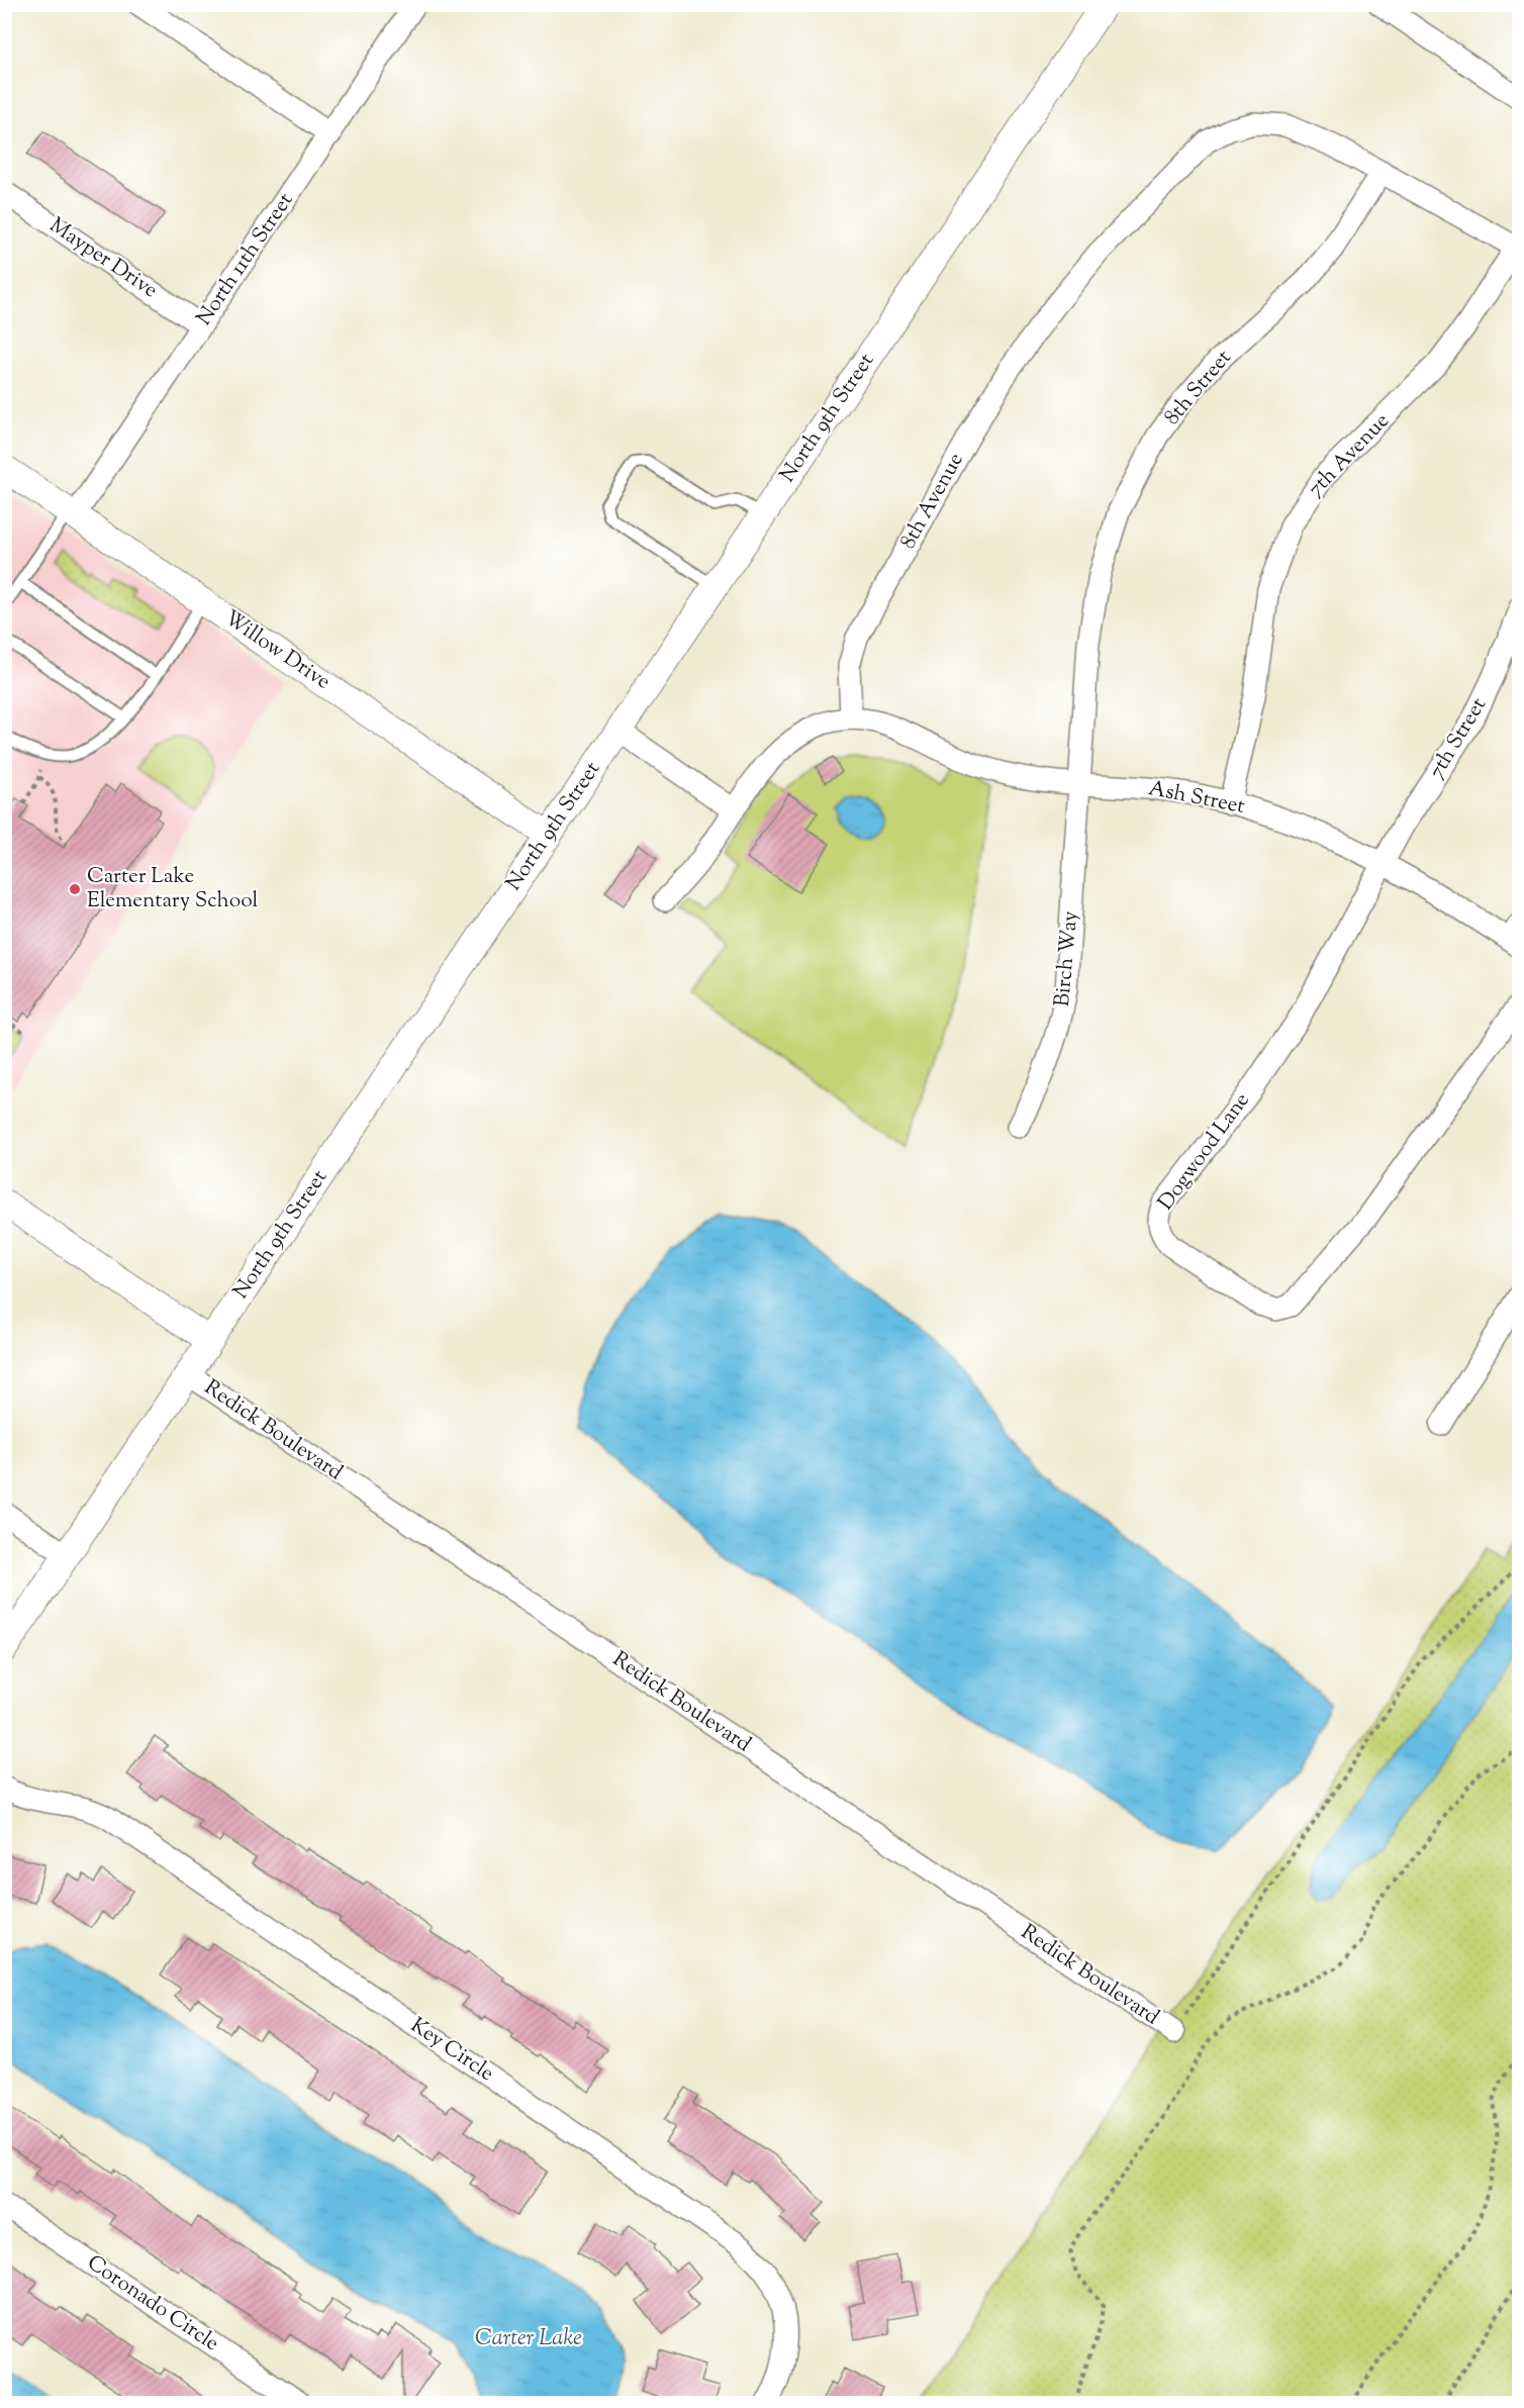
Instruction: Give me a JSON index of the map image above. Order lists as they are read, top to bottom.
{
  "streets": {
    "street": [
      "Mayper Drive",
      "North 11th Street",
      "8th Street",
      "North 9th Street",
      "7th Avenue",
      "8th Avenue",
      "Willow Drive",
      "7th Street",
      "Ash Street",
      "Birch Way",
      "Dogwood Lane",
      "Redick Boulevard",
      "Key Circle",
      "Coronado Circle"
    ]
  },
  "crossings": [
    ["Mayper Drive", "North 11th Street"],
    ["North 11th Street", "Willow Drive"],
    ["8th Street", "8th Avenue"],
    ["8th Street", "Ash Street"],
    ["8th Street", "Birch Way"],
    ["North 9th Street", "Willow Drive"],
    ["North 9th Street", "Redick Boulevard"],
    ["7th Avenue", "Ash Street"],
    ["8th Avenue", "Ash Street"],
    ["7th Street", "Ash Street"],
    ["7th Street", "Dogwood Lane"],
    ["Ash Street", "Birch Way"],
    ["Ash Street", "Dogwood Lane"]
  ],
  "water": ["Carter Lake"],
  "places": ["Carter Lake Elementary School"]
}
